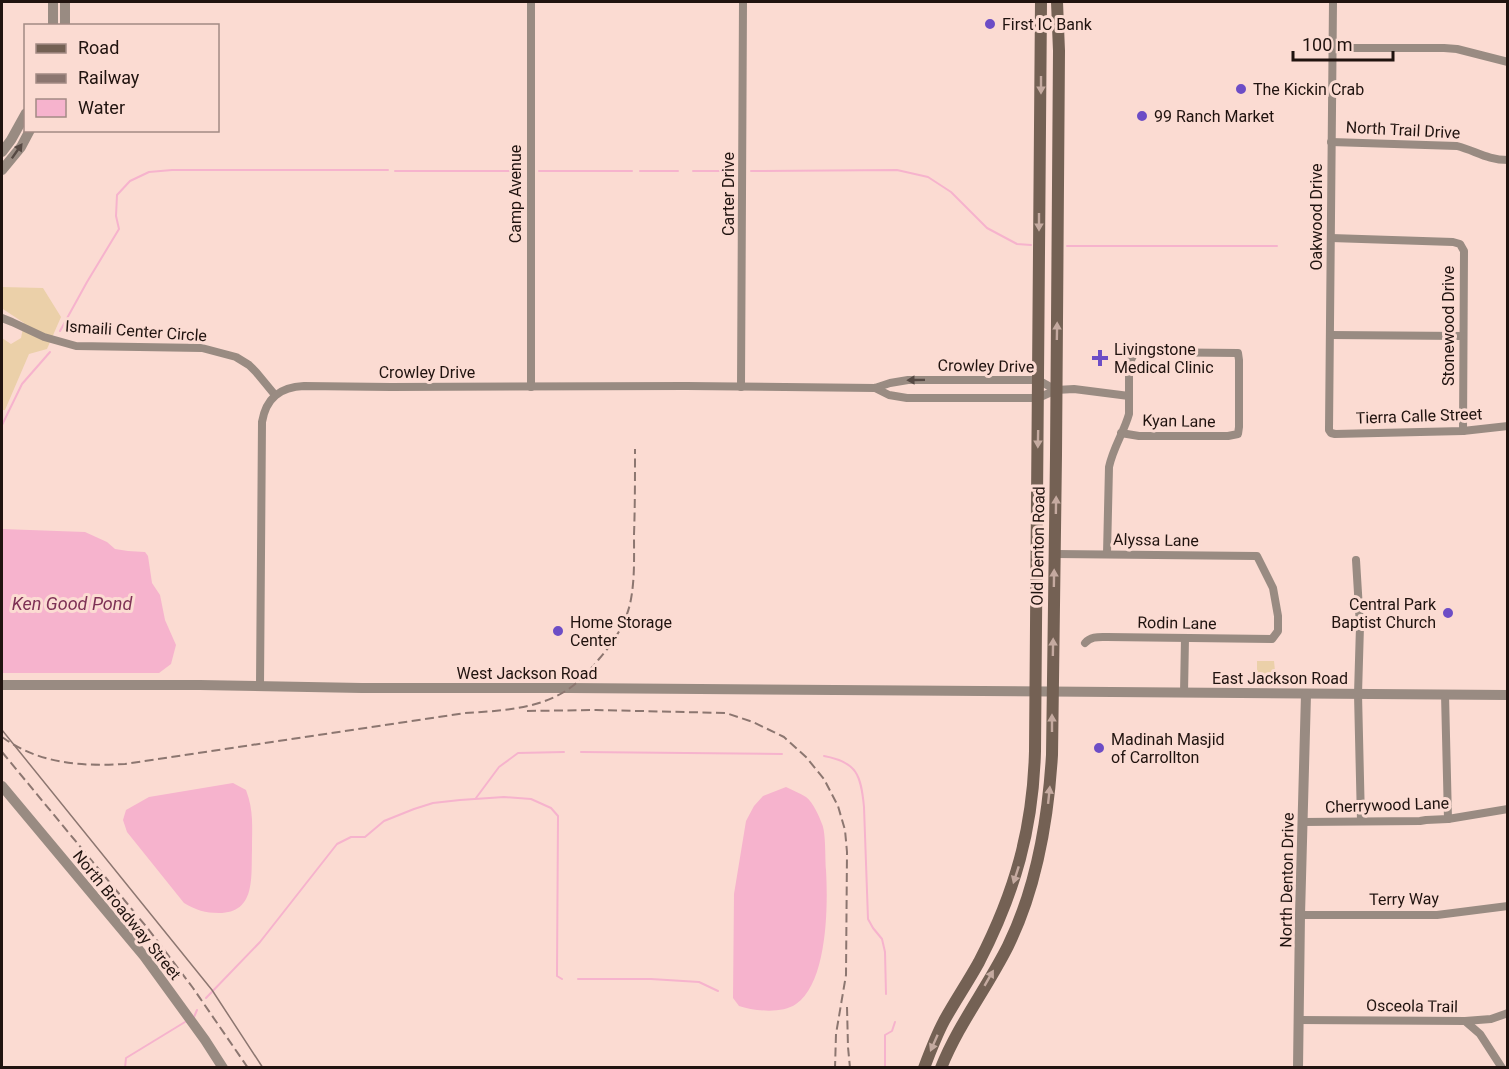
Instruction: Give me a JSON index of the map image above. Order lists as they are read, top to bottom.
{
  "streets": {
    "main road": ["Old Denton Road"],
    "street": [
      "North Trail Drive",
      "Camp Avenue",
      "Carter Drive",
      "Oakwood Drive",
      "Stonewood Drive",
      "Ismaili Center Circle",
      "Crowley Drive",
      "Tierra Calle Street",
      "Kyan Lane",
      "Alyssa Lane",
      "Rodin Lane",
      "West Jackson Road",
      "East Jackson Road",
      "Cherrywood Lane",
      "North Denton Drive",
      "Terry Way",
      "North Broadway Street",
      "Osceola Trail"
    ]
  },
  "crossings": [
    ["North Trail Drive", "Oakwood Drive"],
    ["Camp Avenue", "Crowley Drive"],
    ["Carter Drive", "Crowley Drive"],
    ["Oakwood Drive", "Stonewood Drive"],
    ["Oakwood Drive", "Tierra Calle Street"],
    ["Stonewood Drive", "Tierra Calle Street"],
    ["Ismaili Center Circle", "Crowley Drive"],
    ["Crowley Drive", "Old Denton Road"],
    ["Alyssa Lane", "Old Denton Road"],
    ["Alyssa Lane", "Rodin Lane"],
    ["Old Denton Road", "West Jackson Road"],
    ["Old Denton Road", "East Jackson Road"],
    ["West Jackson Road", "East Jackson Road"],
    ["East Jackson Road", "North Denton Drive"],
    ["Cherrywood Lane", "North Denton Drive"],
    ["North Denton Drive", "Terry Way"],
    ["North Denton Drive", "Osceola Trail"]
  ],
  "water": ["Ken Good Pond"],
  "places": {
    "other": [
      "First IC Bank",
      "The Kickin Crab",
      "99 Ranch Market",
      "Central Park Baptist Church",
      "Home Storage Center",
      "Madinah Masjid of Carrollton"
    ],
    "health": ["Livingstone Medical Clinic"]
  },
  "legend": ["Road", "Railway", "Water"],
  "scale_bar": "100 m"
}
